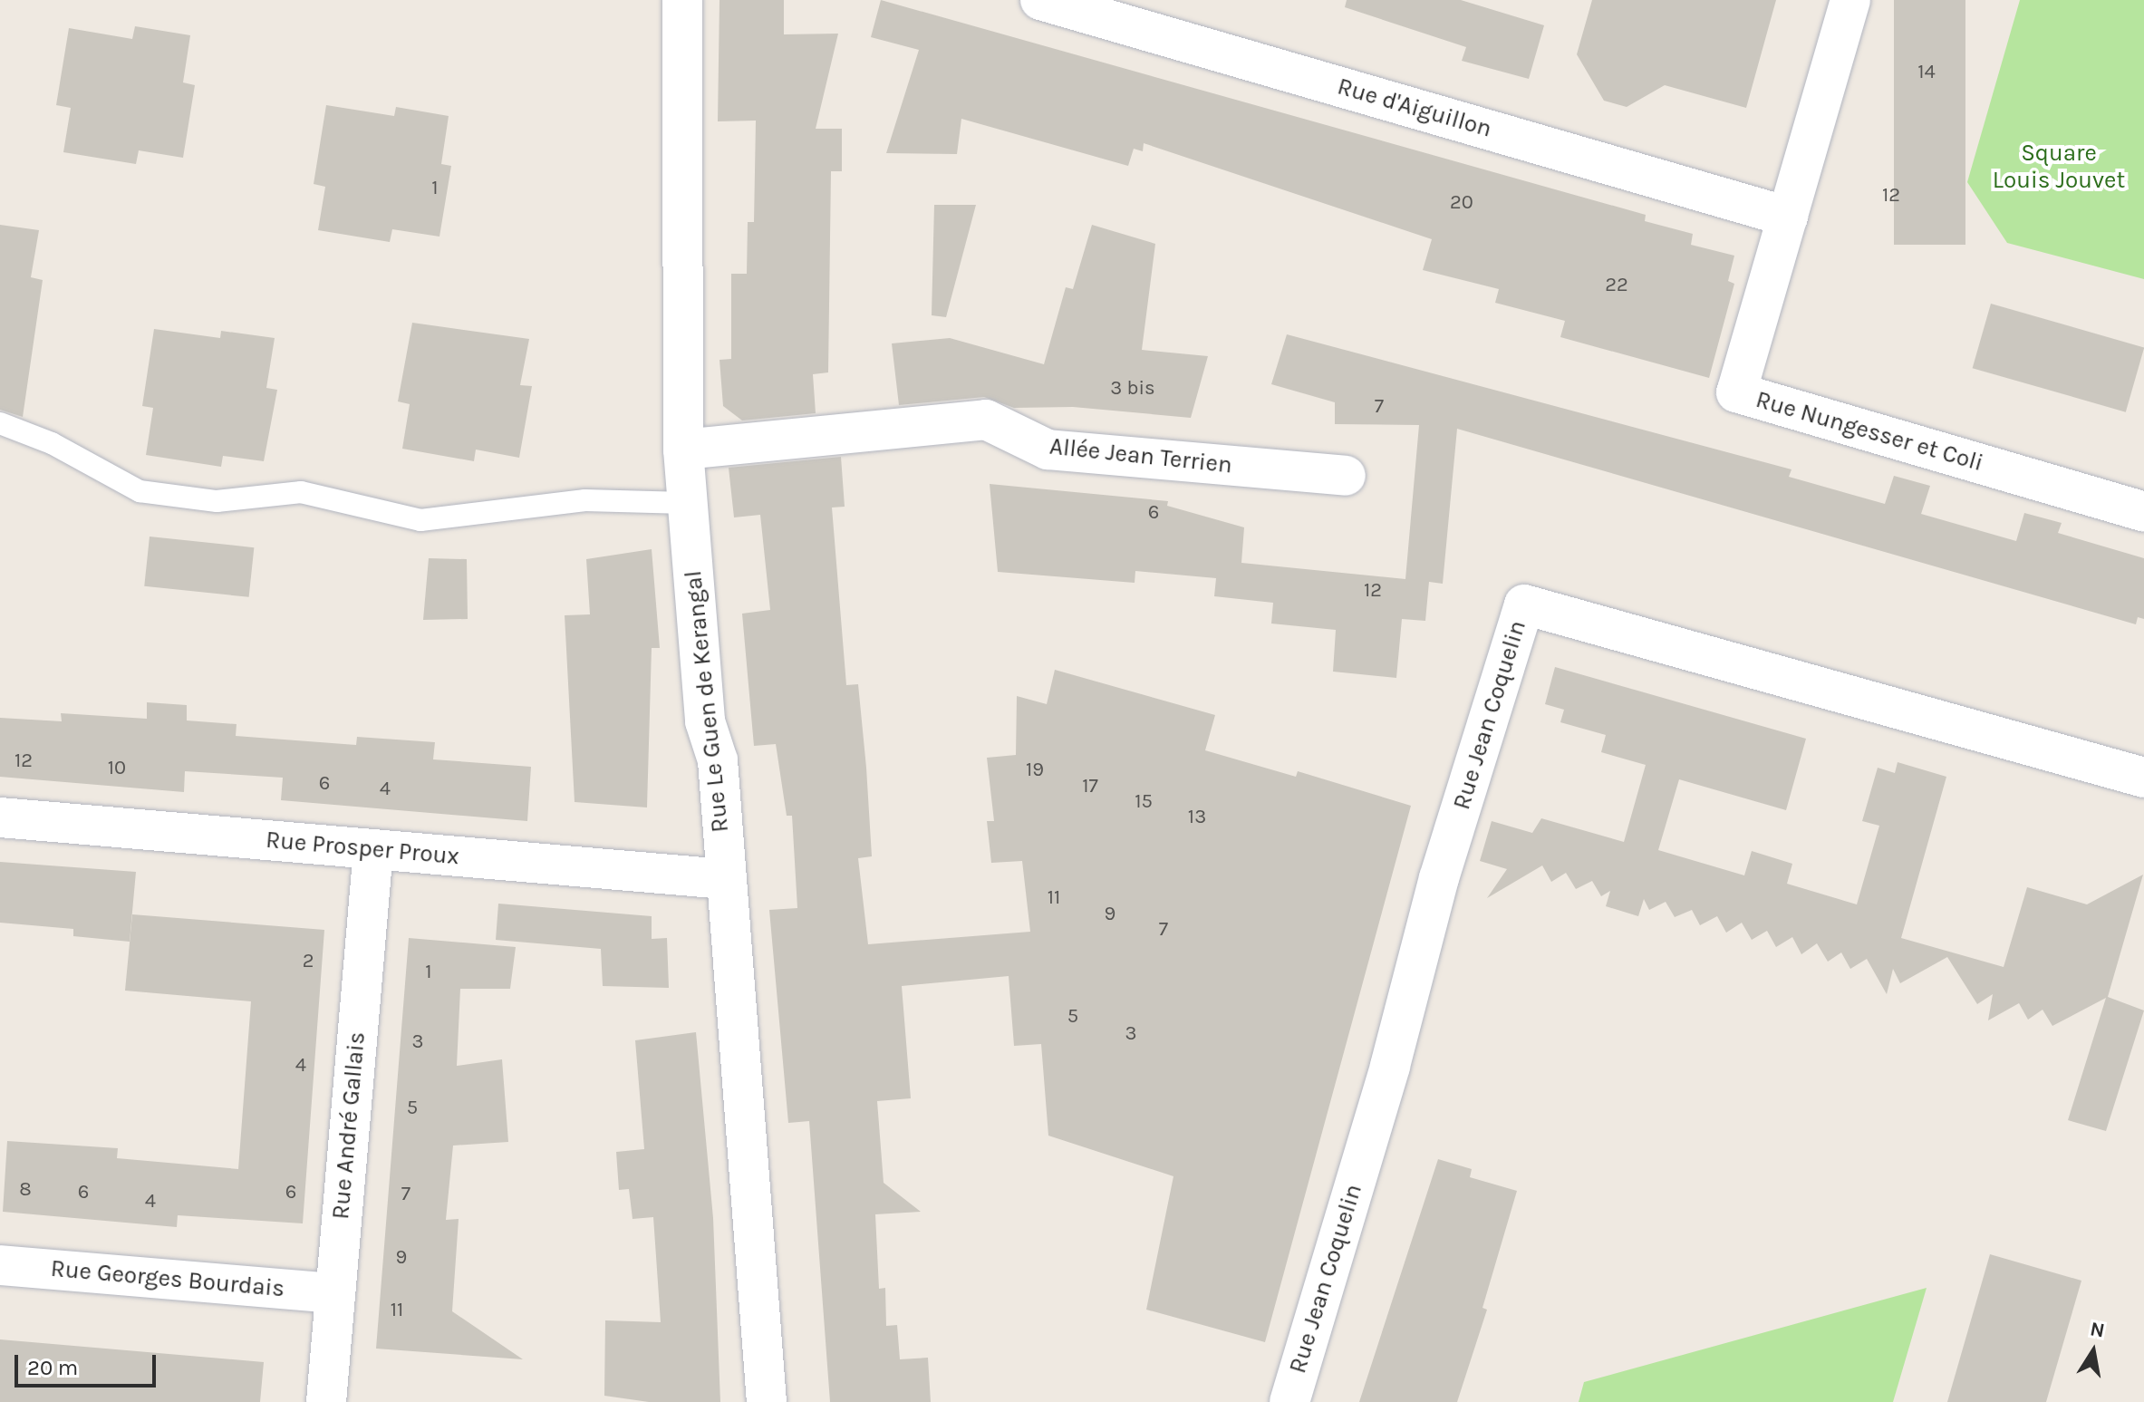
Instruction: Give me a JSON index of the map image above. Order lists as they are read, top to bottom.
{
  "streets": {
    "street": [
      "Rue d'Aiguillon",
      "Rue Nungesser et Coli",
      "Allée Jean Terrien",
      "Rue Le Guen de Kerangal",
      "Rue Jean Coquelin",
      "Rue Prosper Proux",
      "Rue André Gallais",
      "Rue Georges Bourdais"
    ]
  },
  "crossings": [
    ["Rue d'Aiguillon", "Rue Nungesser et Coli"],
    ["Allée Jean Terrien", "Rue Le Guen de Kerangal"],
    ["Rue Le Guen de Kerangal", "Rue Prosper Proux"],
    ["Rue Prosper Proux", "Rue André Gallais"],
    ["Rue André Gallais", "Rue Georges Bourdais"]
  ],
  "parks": ["Square Louis Jouvet"],
  "house_numbers": [
    "14",
    "1",
    "12",
    "20",
    "22",
    "3 bis",
    "7",
    "6",
    "12",
    "12",
    "10",
    "19",
    "6",
    "17",
    "4",
    "15",
    "13",
    "11",
    "9",
    "7",
    "2",
    "1",
    "5",
    "3",
    "3",
    "4",
    "5",
    "8",
    "6",
    "6",
    "7",
    "4",
    "9",
    "11"
  ],
  "scale_bar": "20 m",
  "north": "top"
}
